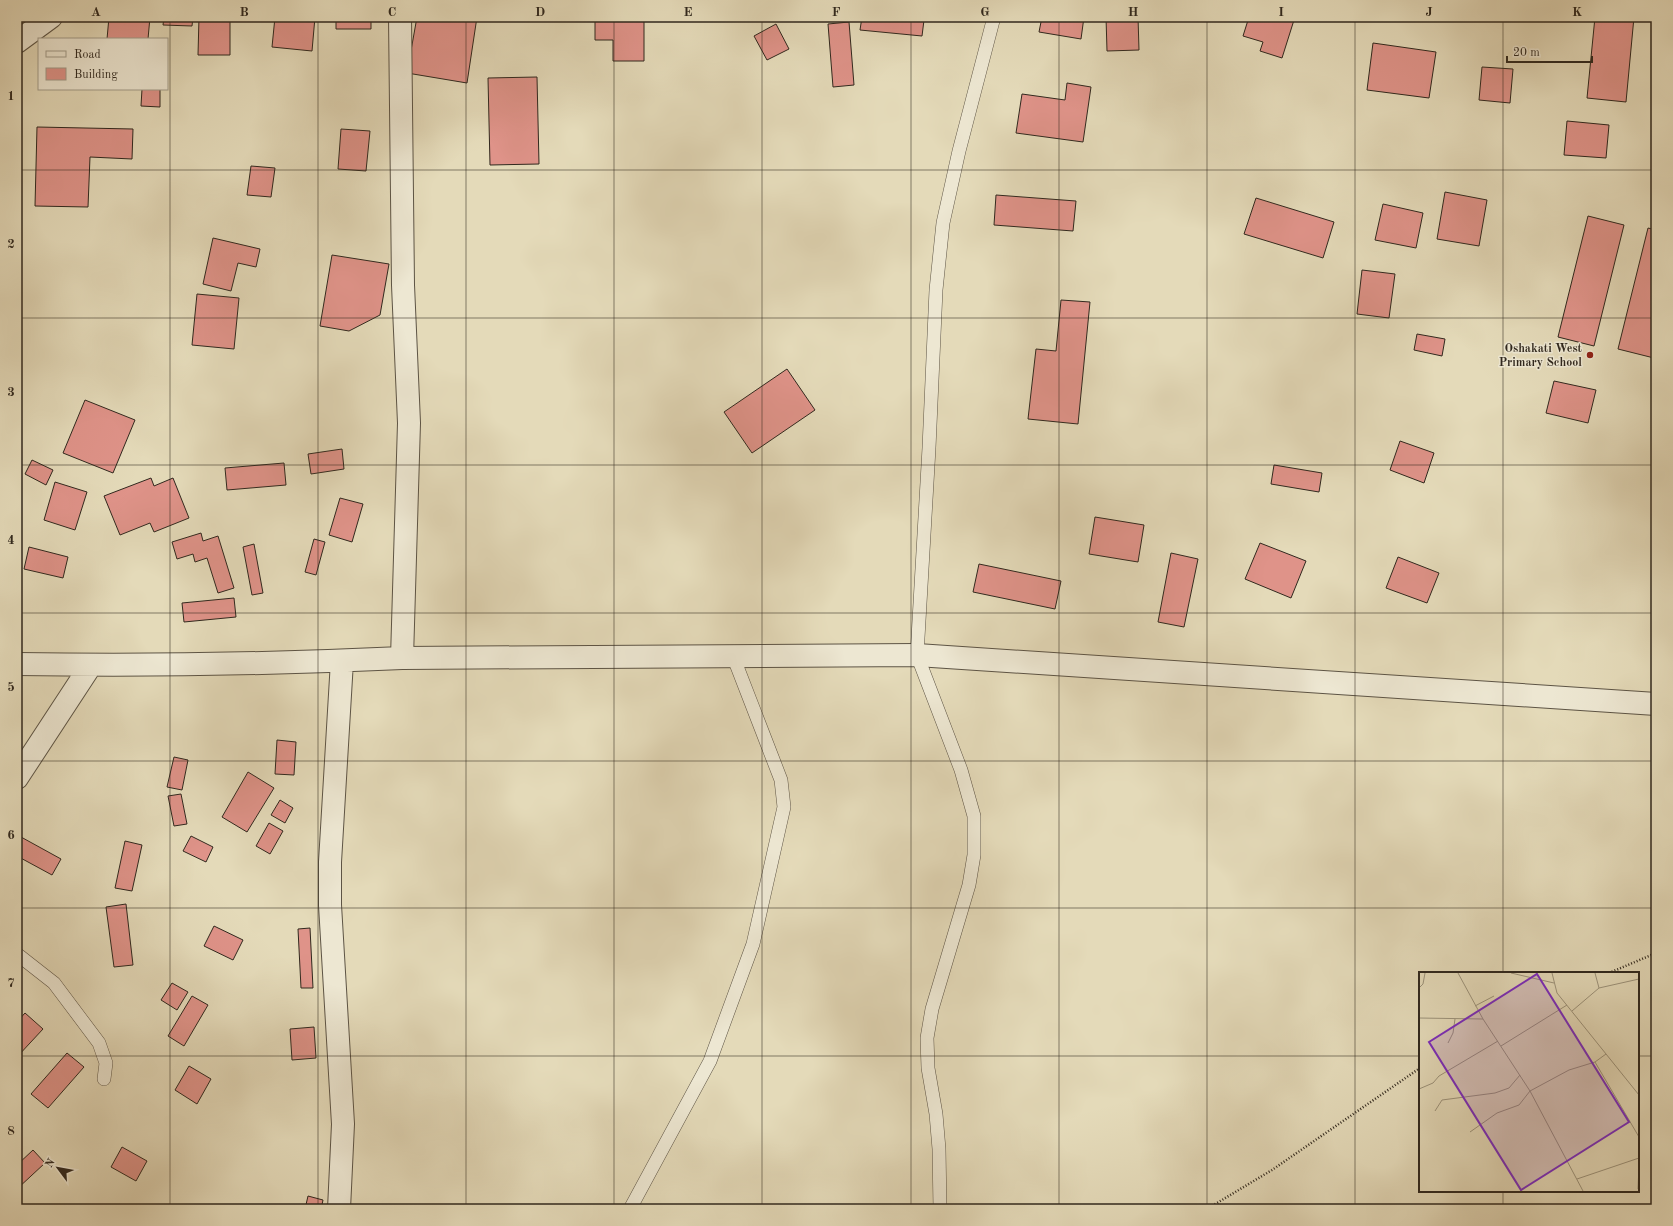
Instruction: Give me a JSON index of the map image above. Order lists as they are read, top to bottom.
{
  "places": ["Oshakati West Primary School"],
  "legend": ["Road", "Building"],
  "scale_bar": "20 m",
  "north": "top left",
  "grid": {
    "columns": [
      "A",
      "B",
      "C",
      "D",
      "E",
      "F",
      "G",
      "H",
      "I",
      "J",
      "K"
    ],
    "rows": [
      "1",
      "2",
      "3",
      "4",
      "5",
      "6",
      "7",
      "8"
    ]
  }
}
